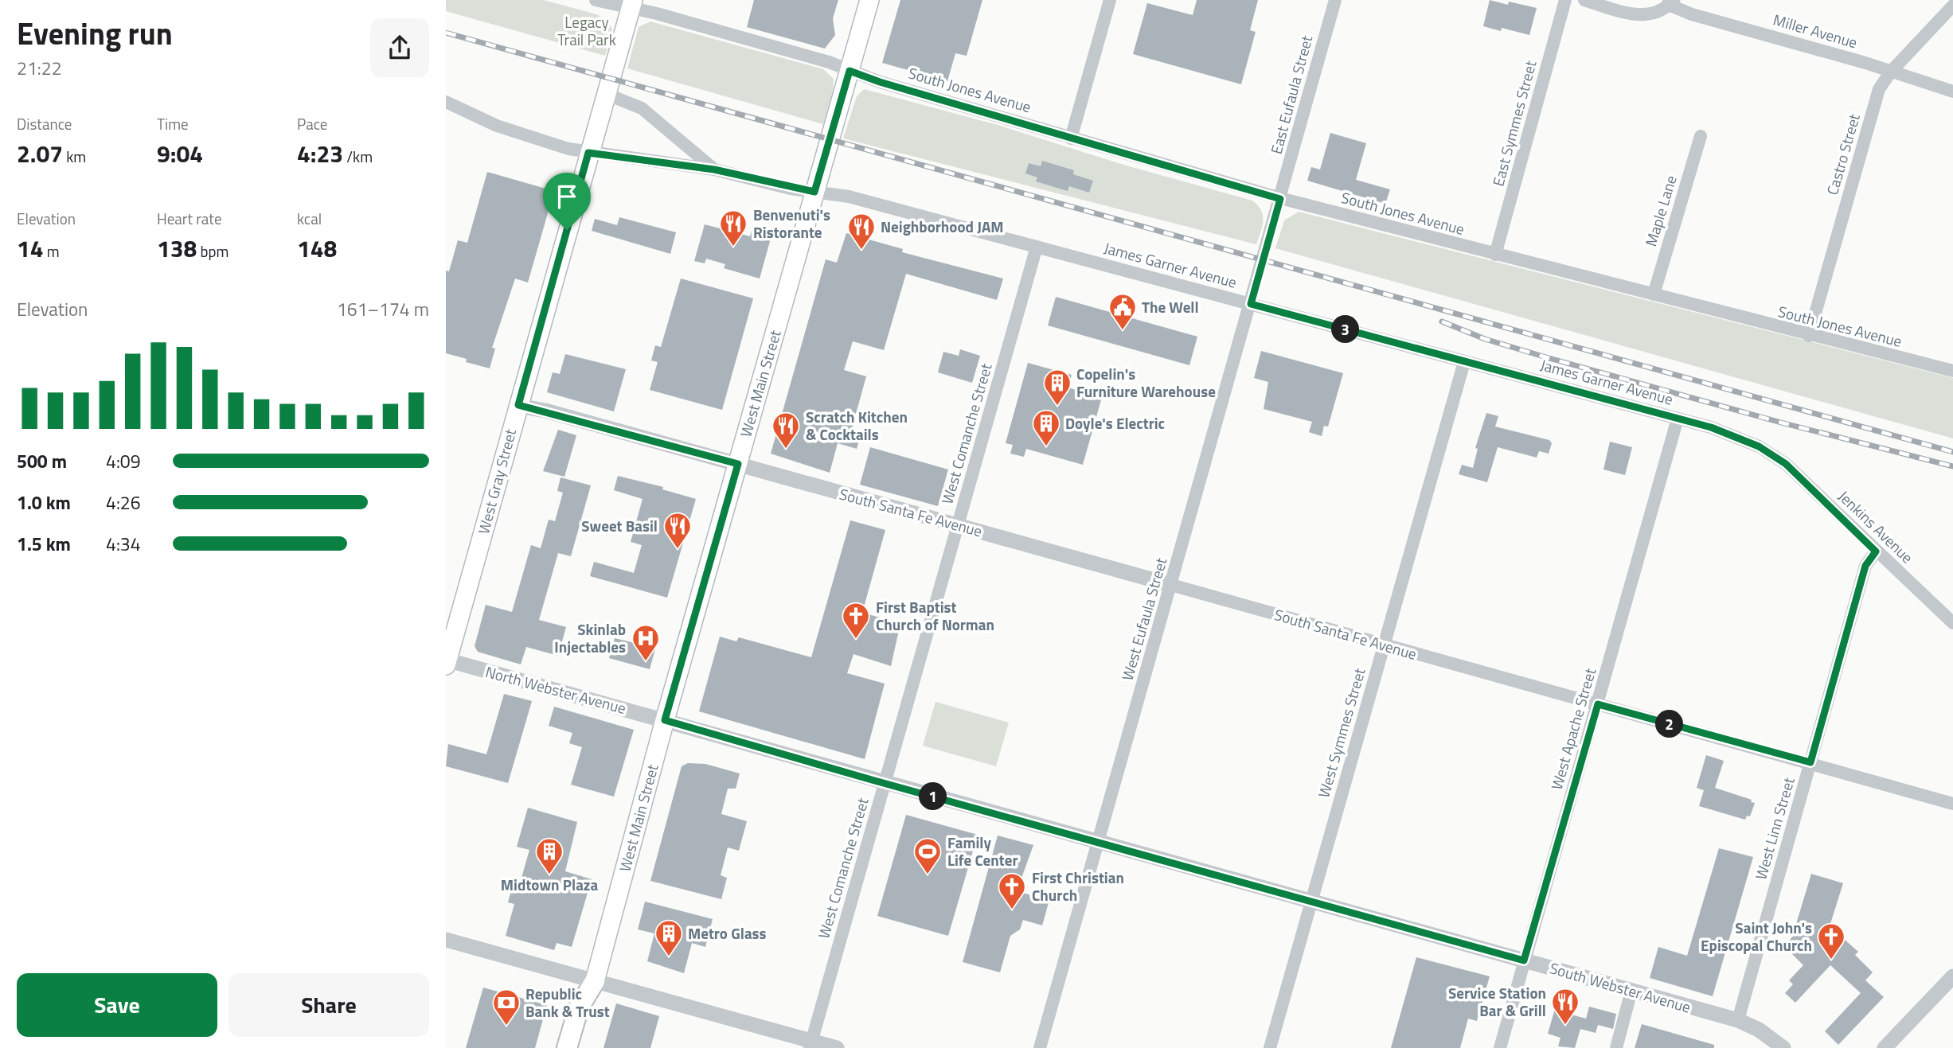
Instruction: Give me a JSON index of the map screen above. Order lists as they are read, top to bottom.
{
  "streets": {
    "main road": ["West Main Street", "West Gray Street"],
    "street": [
      "Miller Avenue",
      "South Jones Avenue",
      "East Eufaula Street",
      "East Symmes Street",
      "Castro Street",
      "Maple Lane",
      "James Garner Avenue",
      "West Comanche Street",
      "South Santa Fe Avenue",
      "Jenkins Avenue",
      "West Eufaula Street",
      "North Webster Avenue",
      "West Apache Street",
      "West Symmes Street",
      "West Linn Street",
      "South Webster Avenue"
    ]
  },
  "crossings": [
    ["Miller Avenue", "Castro Street"],
    ["South Jones Avenue", "East Eufaula Street"],
    ["South Jones Avenue", "East Symmes Street"],
    ["South Jones Avenue", "Castro Street"],
    ["South Jones Avenue", "Maple Lane"],
    ["South Jones Avenue", "West Main Street"],
    ["South Jones Avenue", "West Gray Street"],
    ["South Jones Avenue", "West Eufaula Street"],
    ["East Eufaula Street", "West Eufaula Street"],
    ["James Garner Avenue", "West Main Street"],
    ["James Garner Avenue", "West Comanche Street"],
    ["James Garner Avenue", "West Gray Street"],
    ["James Garner Avenue", "Jenkins Avenue"],
    ["James Garner Avenue", "West Eufaula Street"],
    ["James Garner Avenue", "West Apache Street"],
    ["James Garner Avenue", "West Symmes Street"],
    ["West Main Street", "South Santa Fe Avenue"],
    ["West Main Street", "North Webster Avenue"],
    ["West Main Street", "South Webster Avenue"],
    ["West Comanche Street", "South Santa Fe Avenue"],
    ["West Comanche Street", "South Webster Avenue"],
    ["West Gray Street", "South Santa Fe Avenue"],
    ["West Gray Street", "North Webster Avenue"],
    ["South Santa Fe Avenue", "West Eufaula Street"],
    ["South Santa Fe Avenue", "West Apache Street"],
    ["South Santa Fe Avenue", "West Symmes Street"],
    ["South Santa Fe Avenue", "West Linn Street"],
    ["Jenkins Avenue", "West Linn Street"],
    ["West Eufaula Street", "South Webster Avenue"],
    ["North Webster Avenue", "South Webster Avenue"],
    ["West Apache Street", "South Webster Avenue"],
    ["West Symmes Street", "South Webster Avenue"],
    ["West Linn Street", "South Webster Avenue"]
  ],
  "parks": ["Legacy Trail Park"],
  "places": {
    "restaurant": [
      "Benvenuti's Ristorante",
      "Neighborhood JAM",
      "Scratch Kitchen & Cocktails",
      "Sweet Basil",
      "Service Station Bar & Grill"
    ],
    "public building": ["The Well"],
    "building": [
      "Copelin's Furniture Warehouse",
      "Doyle's Electric",
      "Midtown Plaza",
      "Metro Glass"
    ],
    "church": ["First Baptist Church of Norman", "First Christian Church", "Saint John's Episcopal Church"],
    "hospital": ["Skinlab Injectables"],
    "sports": ["Family Life Center"],
    "bank": ["Republic Bank & Trust"]
  },
  "page": {
    "heading": ["Evening run", "21:22"],
    "stats": [
      ["Distance", "2.07 km"],
      ["Time", "9:04"],
      ["Pace", "4:23 /km"],
      ["Elevation", "14 m"],
      ["Heart rate", "138 bpm"],
      ["kcal", "148"]
    ],
    "chart": ["Elevation", "161–174 m"],
    "pins": ["3", "2", "1"],
    "list": [
      {
        "name": "500 m",
        "note": "4:09"
      },
      {
        "name": "1.0 km",
        "note": "4:26"
      },
      {
        "name": "1.5 km",
        "note": "4:34"
      }
    ],
    "buttons": ["Save", "Share"]
  }
}
